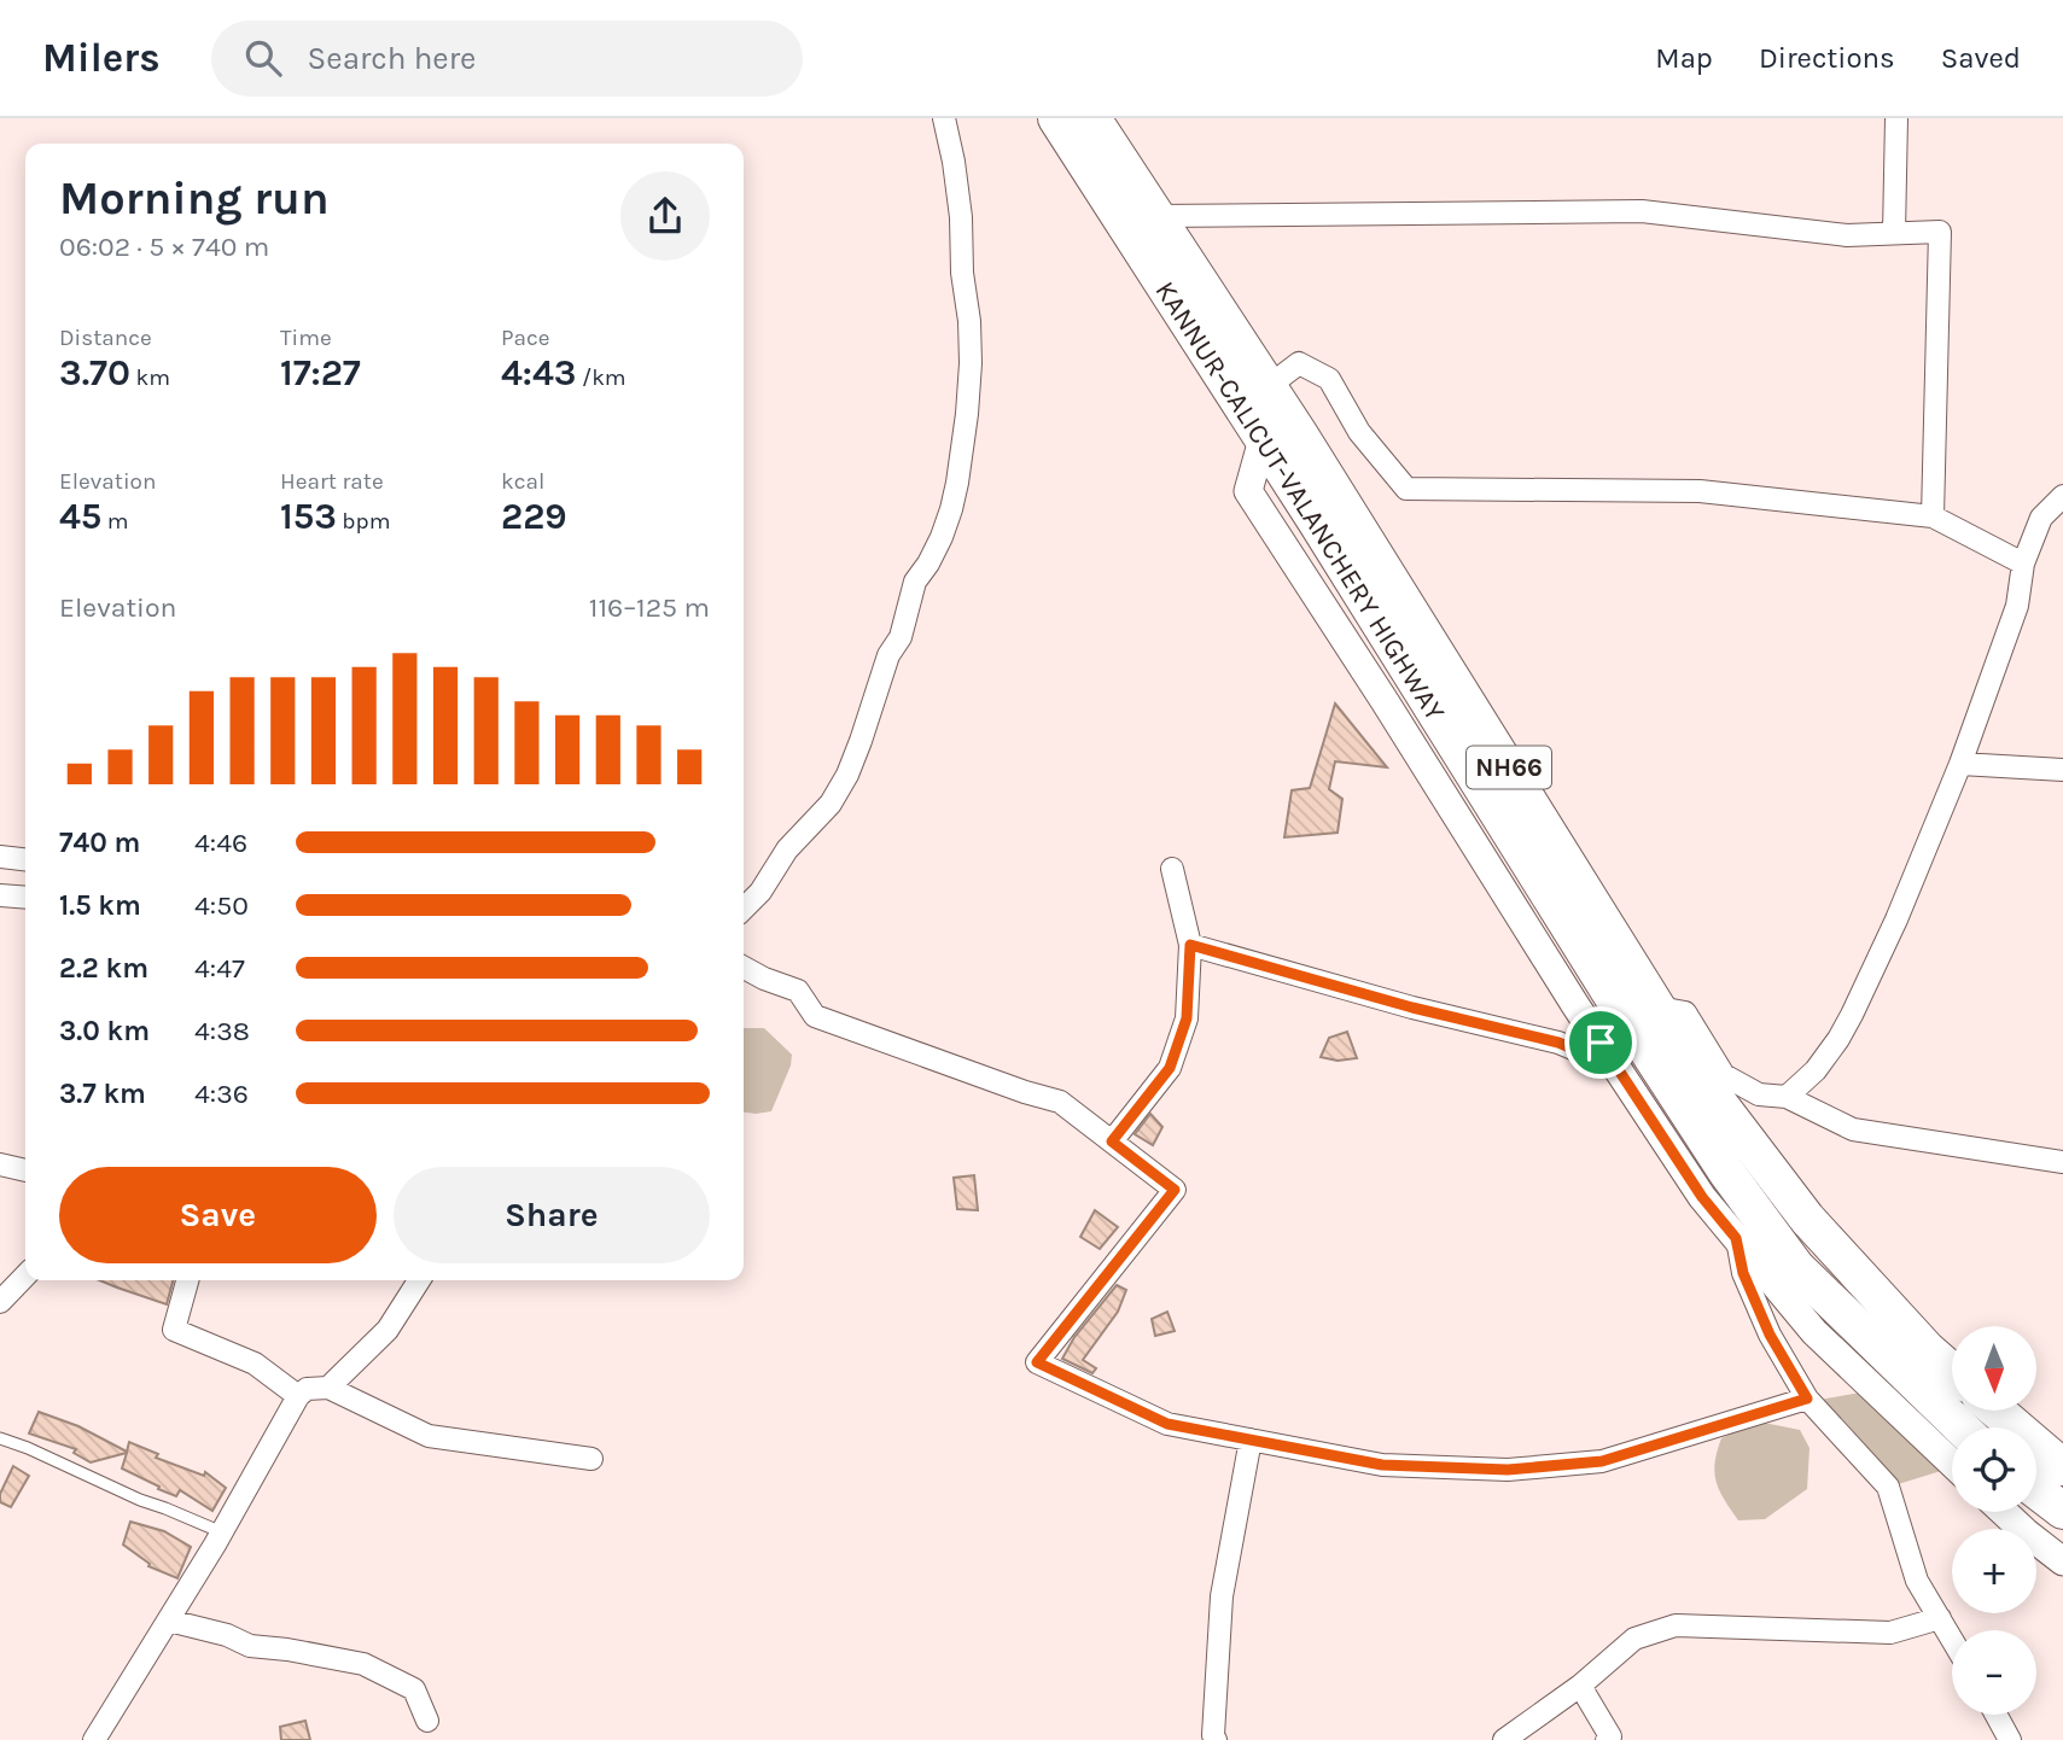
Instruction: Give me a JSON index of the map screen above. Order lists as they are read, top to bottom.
{
  "streets": {
    "highway": ["KANNUR-CALICUT-VALANCHERY HIGHWAY", "NH66"]
  },
  "north": "bottom",
  "page": {
    "header": "Milers",
    "search": "Search here",
    "nav": ["Map", "Directions", "Saved"],
    "heading": ["Morning run", "06:02 · 5 × 740 m"],
    "stats": [
      ["Distance", "3.70 km"],
      ["Time", "17:27"],
      ["Pace", "4:43 /km"],
      ["Elevation", "45 m"],
      ["Heart rate", "153 bpm"],
      ["kcal", "229"]
    ],
    "chart": ["Elevation", "116–125 m"],
    "list": [
      {
        "name": "740 m",
        "note": "4:46"
      },
      {
        "name": "1.5 km",
        "note": "4:50"
      },
      {
        "name": "2.2 km",
        "note": "4:47"
      },
      {
        "name": "3.0 km",
        "note": "4:38"
      },
      {
        "name": "3.7 km",
        "note": "4:36"
      }
    ],
    "buttons": ["Save", "Share"],
    "map_buttons": ["+", "−"]
  }
}
